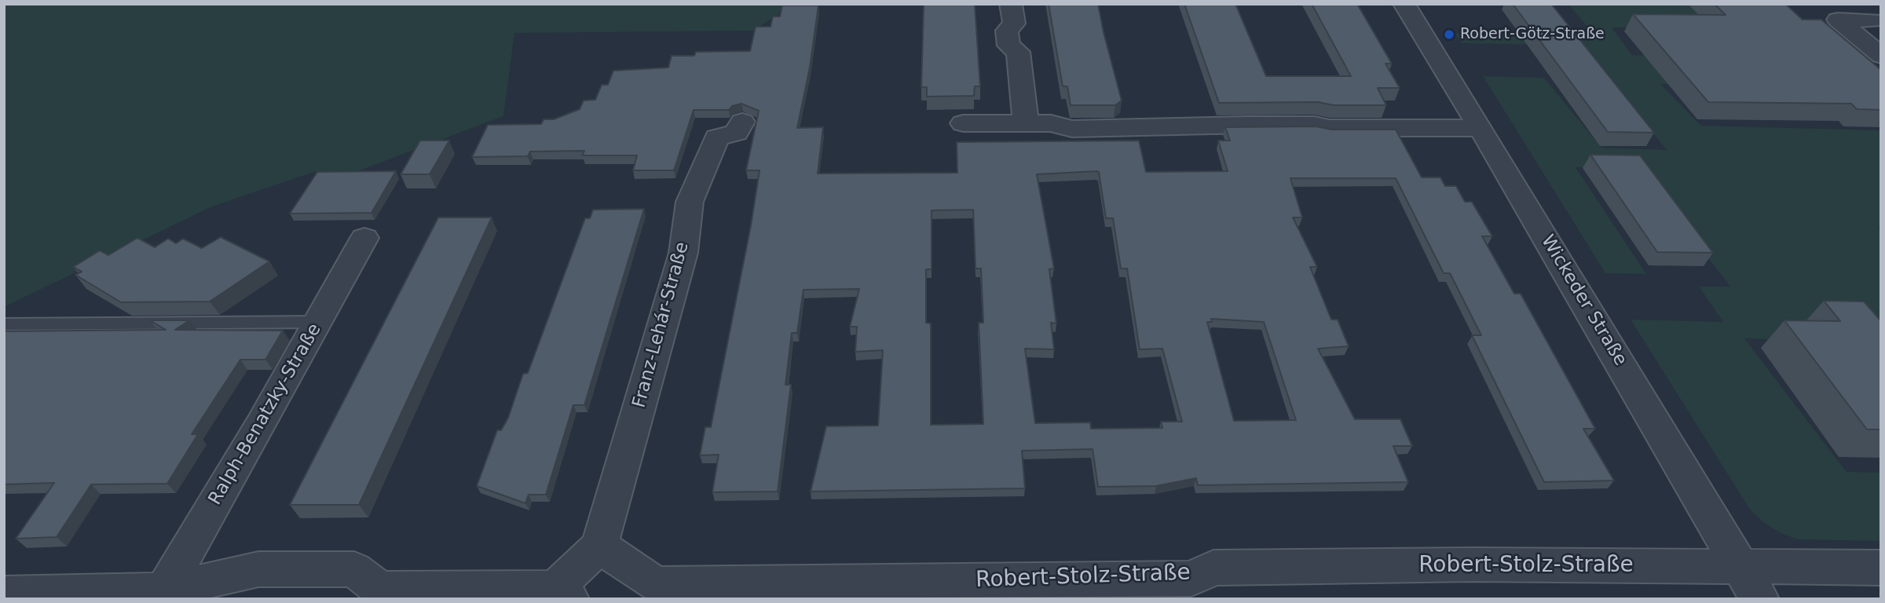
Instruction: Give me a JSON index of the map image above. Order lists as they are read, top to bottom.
{
  "streets": {
    "street": [
      "Wickeder Straße",
      "Franz-Lehár-Straße",
      "Ralph-Benatzky-Straße",
      "Robert-Stolz-Straße"
    ]
  },
  "crossings": [
    ["Wickeder Straße", "Robert-Stolz-Straße"],
    ["Franz-Lehár-Straße", "Robert-Stolz-Straße"]
  ],
  "places": ["Robert-Götz-Straße"]
}
